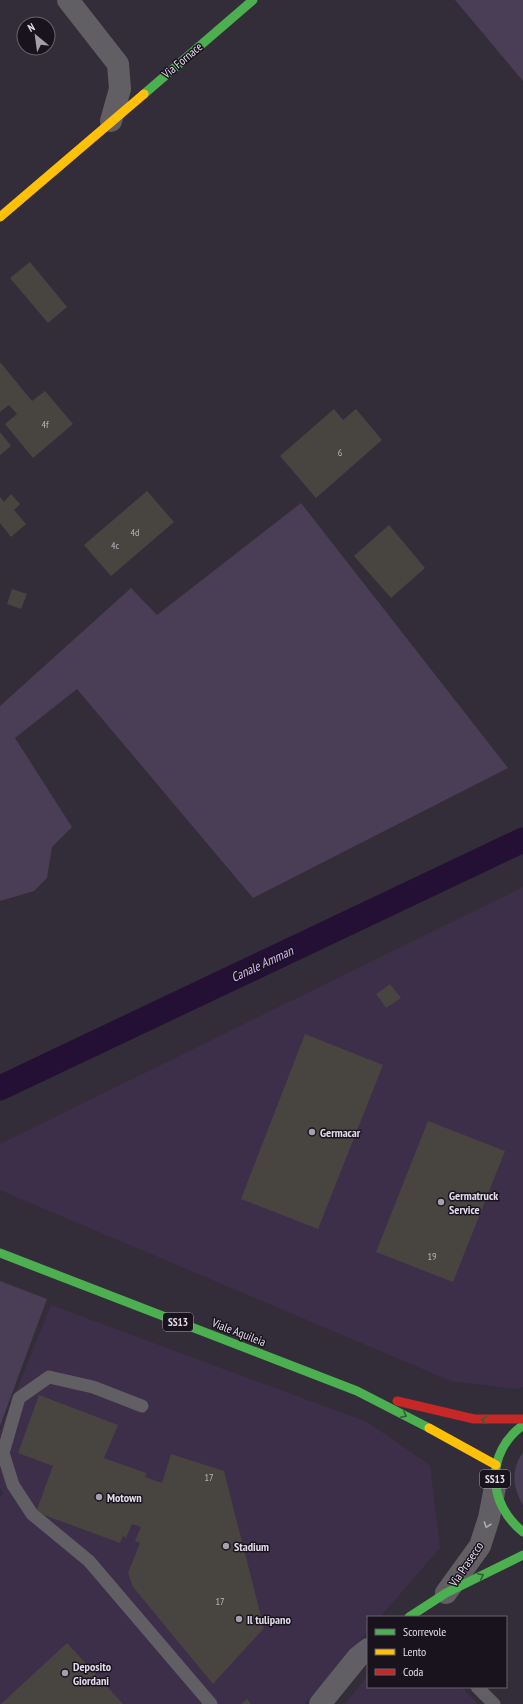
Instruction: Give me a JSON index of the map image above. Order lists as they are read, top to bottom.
{
  "streets": {
    "main road": [
      "Via Fornace",
      "SS13",
      "Viale Aquileia",
      "Via Prasecco"
    ]
  },
  "crossings": [
    ["SS13", "Viale Aquileia"],
    ["SS13", "Via Prasecco"]
  ],
  "water": ["Canale Amman"],
  "places": [
    "Germacar",
    "Germatruck Service",
    "Motown",
    "Stadium",
    "Il tulipano",
    "Deposito Giordani"
  ],
  "house_numbers": [
    "4f",
    "6",
    "4d",
    "4c",
    "19",
    "17",
    "17"
  ],
  "legend": ["Scorrevole", "Lento", "Coda"],
  "north": "top left"
}
